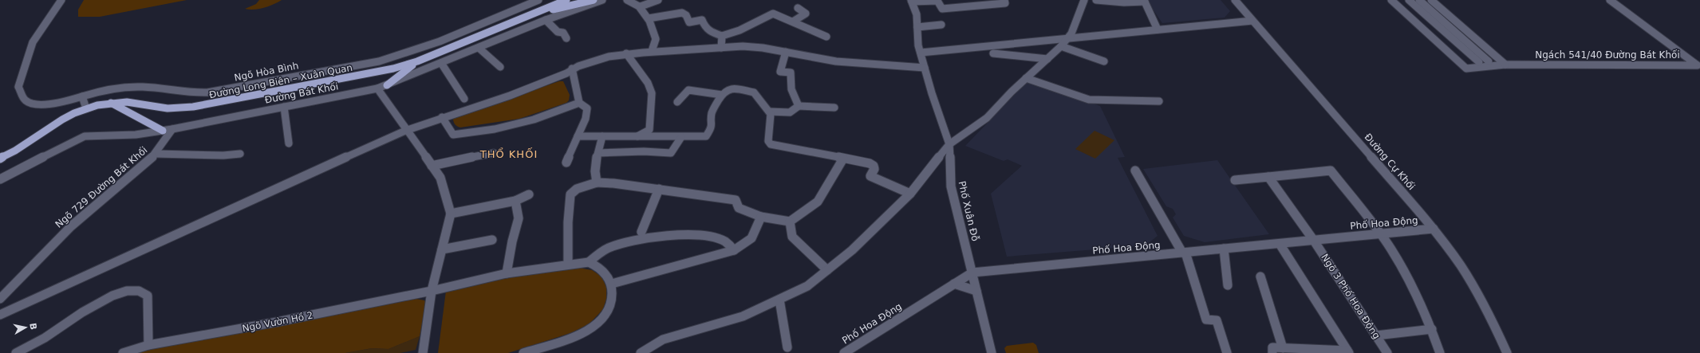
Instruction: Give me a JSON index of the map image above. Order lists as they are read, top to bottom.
{
  "streets": {
    "main road": ["Đường Long Biên – Xuân Quan"],
    "street": [
      "Ngách 541/40 Đường Bát Khối",
      "Ngõ Hòa Bình",
      "Đường Bát Khối",
      "Đường Cự Khối",
      "Ngõ 729 Đường Bát Khối",
      "Phố Xuân Đỗ",
      "Phố Hoa Động",
      "Ngõ 3 Phố Hoa Động",
      "Ngõ Vườn Hồ 2"
    ]
  },
  "crossings": [
    ["Đường Bát Khối", "Ngõ 729 Đường Bát Khối"],
    ["Đường Cự Khối", "Phố Hoa Động"],
    ["Phố Xuân Đỗ", "Phố Hoa Động"],
    ["Phố Hoa Động", "Ngõ 3 Phố Hoa Động"]
  ],
  "districts": ["THỔ KHỐI"],
  "north": "right"
}
